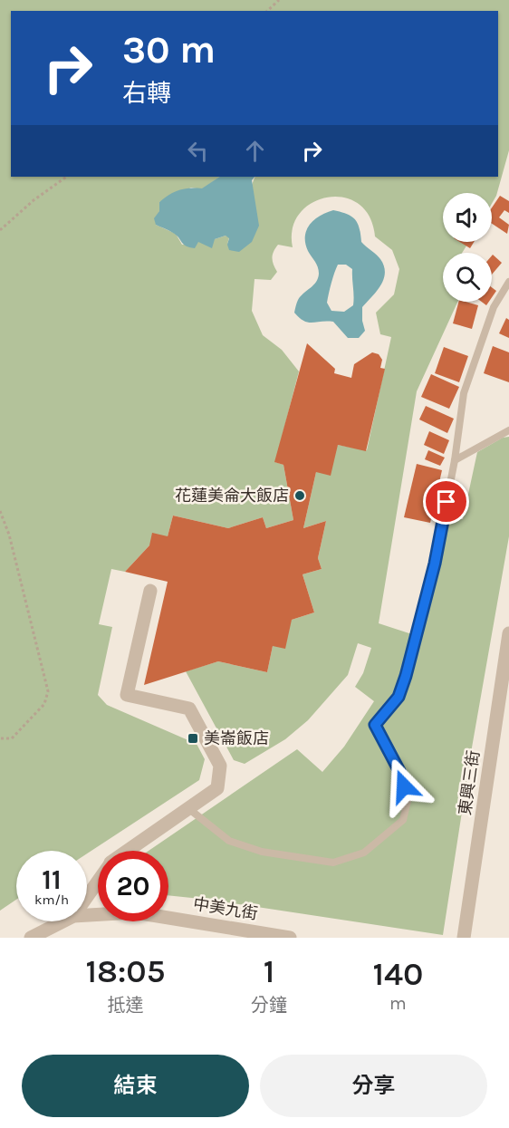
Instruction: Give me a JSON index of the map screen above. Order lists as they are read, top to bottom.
{
  "streets": {
    "street": ["東興三街", "中美九街"]
  },
  "places": {
    "other": ["花蓮美侖大飯店"],
    "transit": ["美崙飯店"]
  },
  "page": {
    "turn": ["30 m", "右轉"],
    "speed": "11 km/h",
    "limit": "20",
    "eta": [
      "18:05",
      "抵達",
      "1",
      "分鐘",
      "140",
      "m"
    ],
    "buttons": ["結束", "分享"]
  }
}
